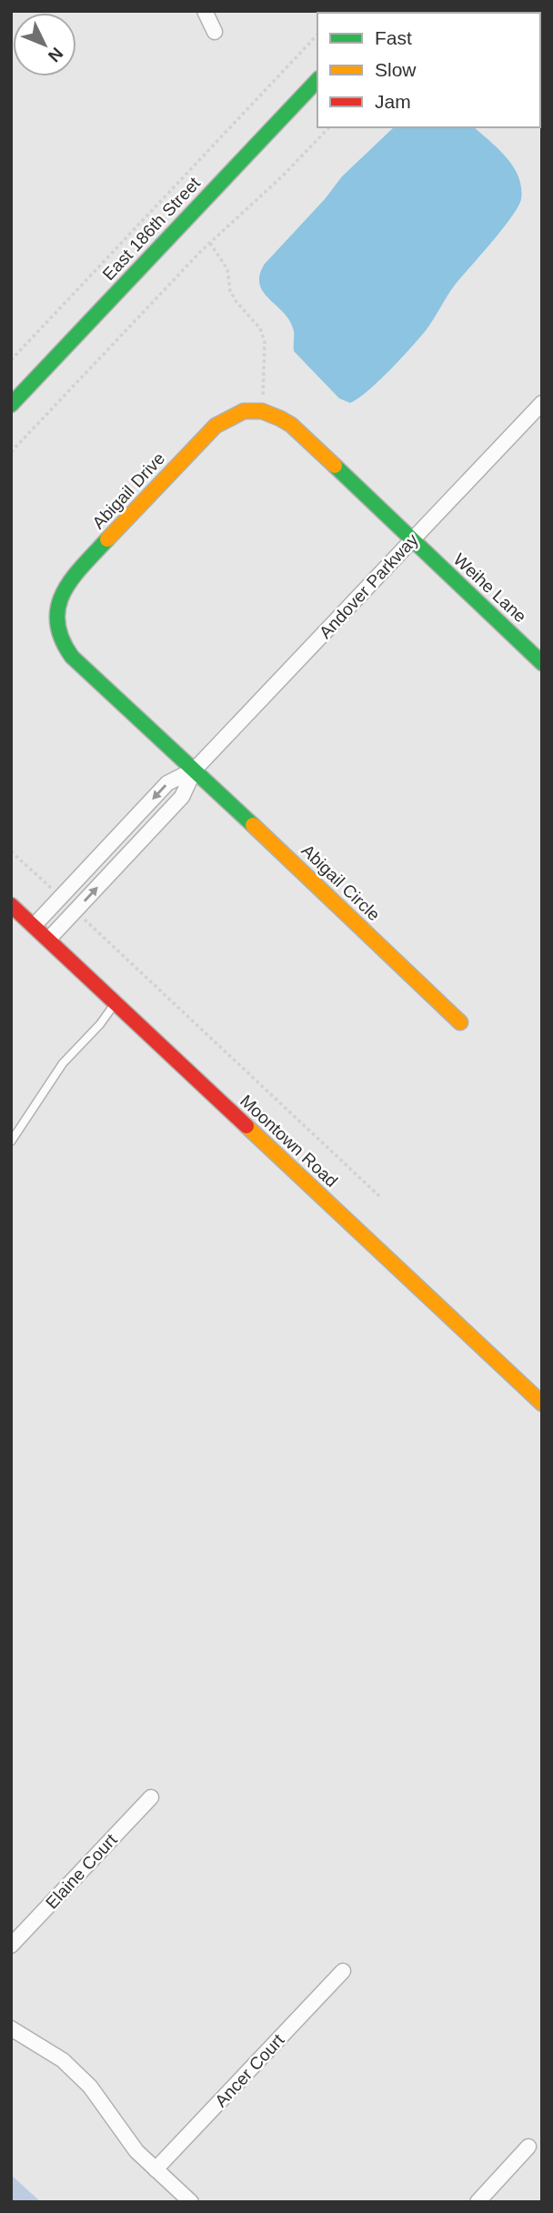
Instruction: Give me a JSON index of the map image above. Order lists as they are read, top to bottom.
{
  "streets": {
    "street": [
      "East 186th Street",
      "Abigail Drive",
      "Andover Parkway",
      "Weihe Lane",
      "Abigail Circle",
      "Moontown Road",
      "Elaine Court",
      "Ancer Court"
    ]
  },
  "crossings": [
    ["Abigail Drive", "Andover Parkway"],
    ["Abigail Drive", "Abigail Circle"],
    ["Andover Parkway", "Weihe Lane"],
    ["Andover Parkway", "Abigail Circle"],
    ["Andover Parkway", "Moontown Road"]
  ],
  "legend": ["Fast", "Slow", "Jam"],
  "north": "bottom right"
}
